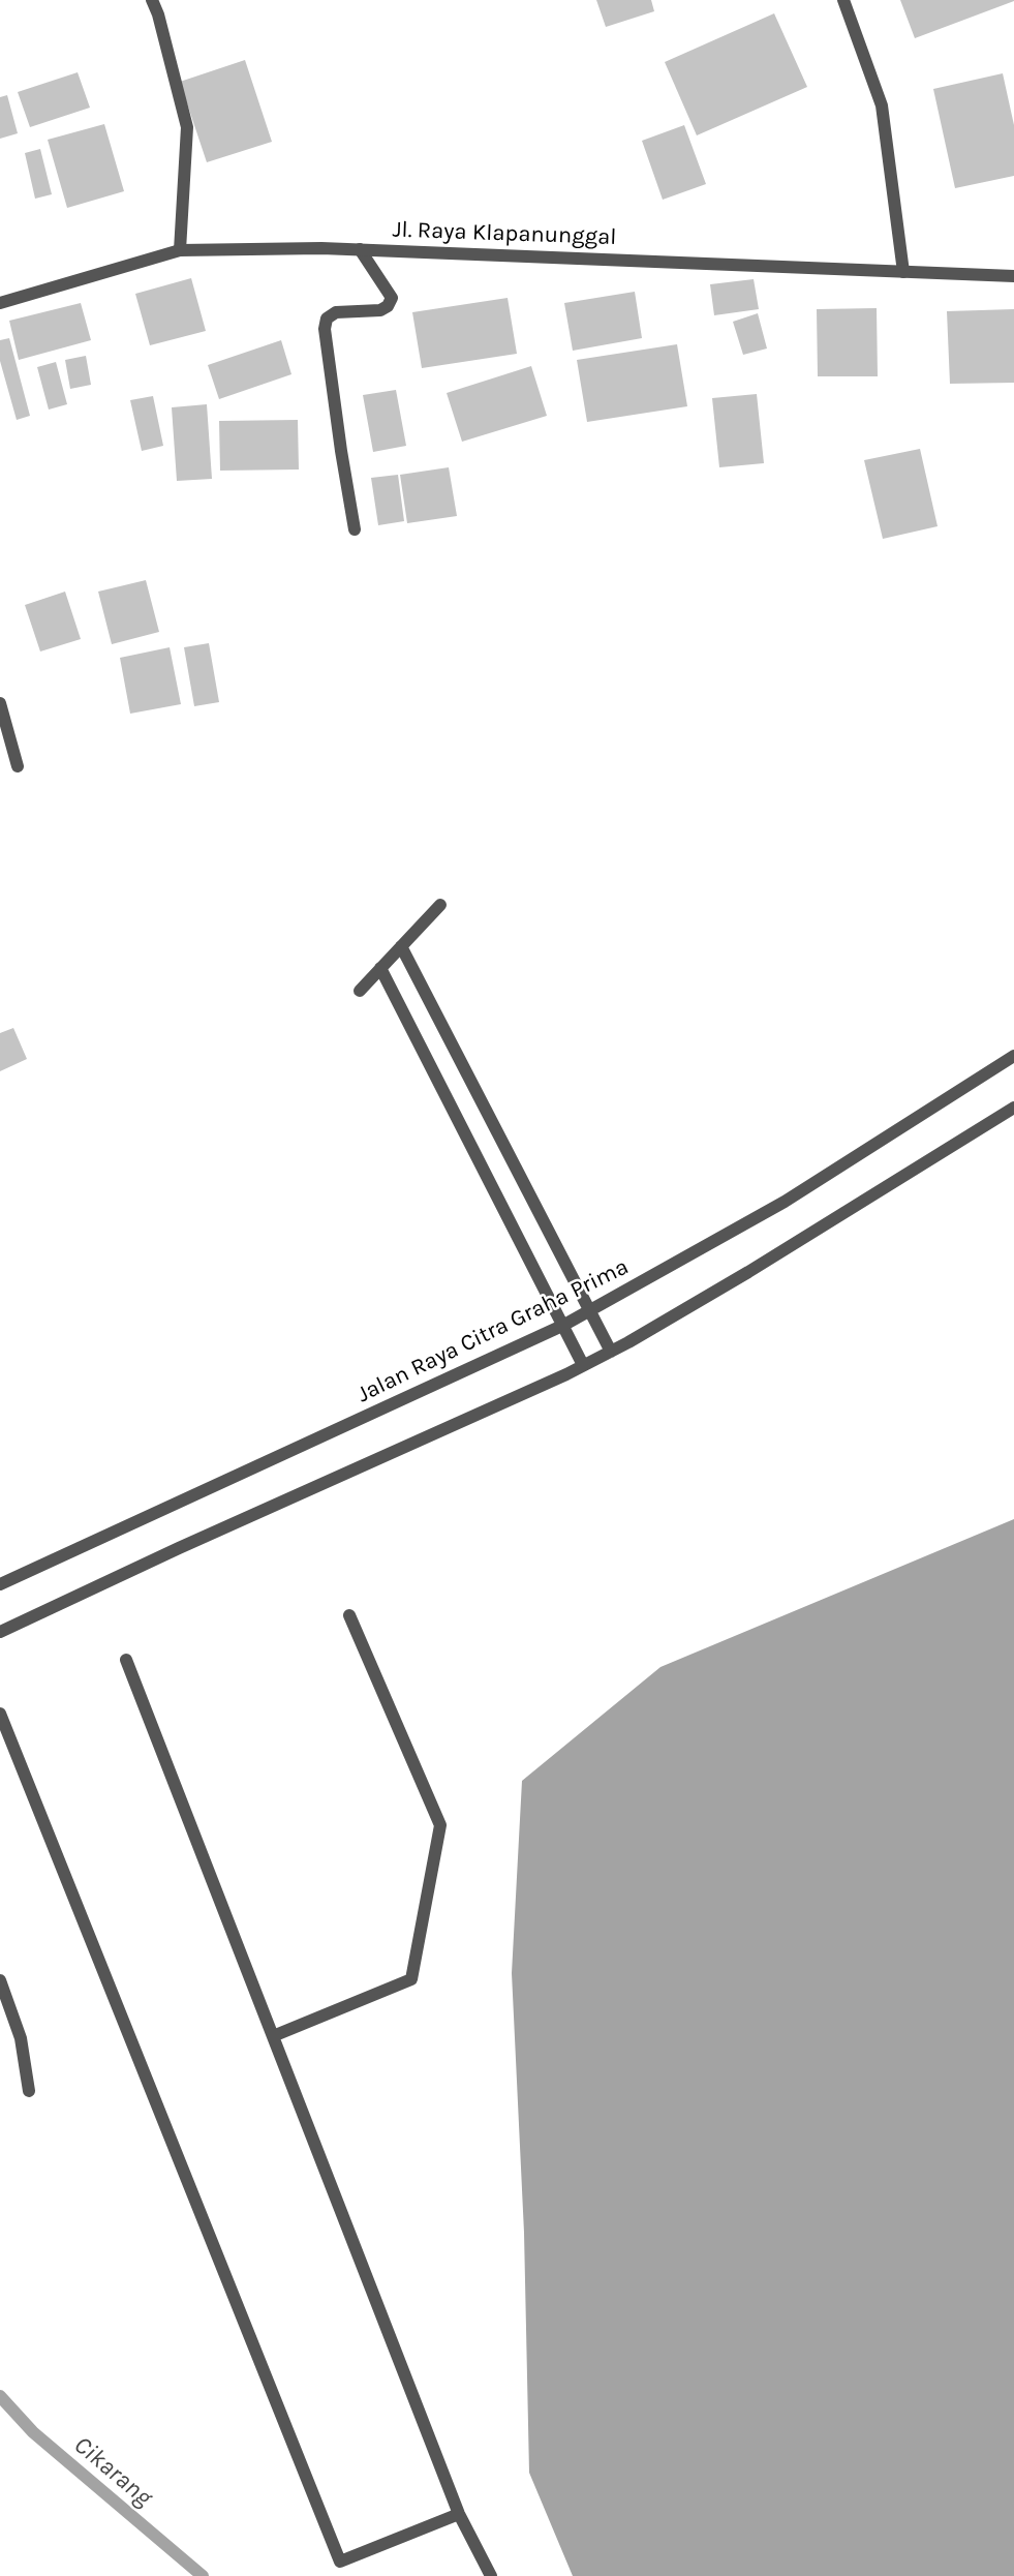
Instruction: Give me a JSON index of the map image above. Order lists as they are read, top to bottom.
{
  "streets": {
    "street": ["Jl. Raya Klapanunggal", "Jalan Raya Citra Graha Prima"]
  },
  "water": ["Cikarang"]
}
